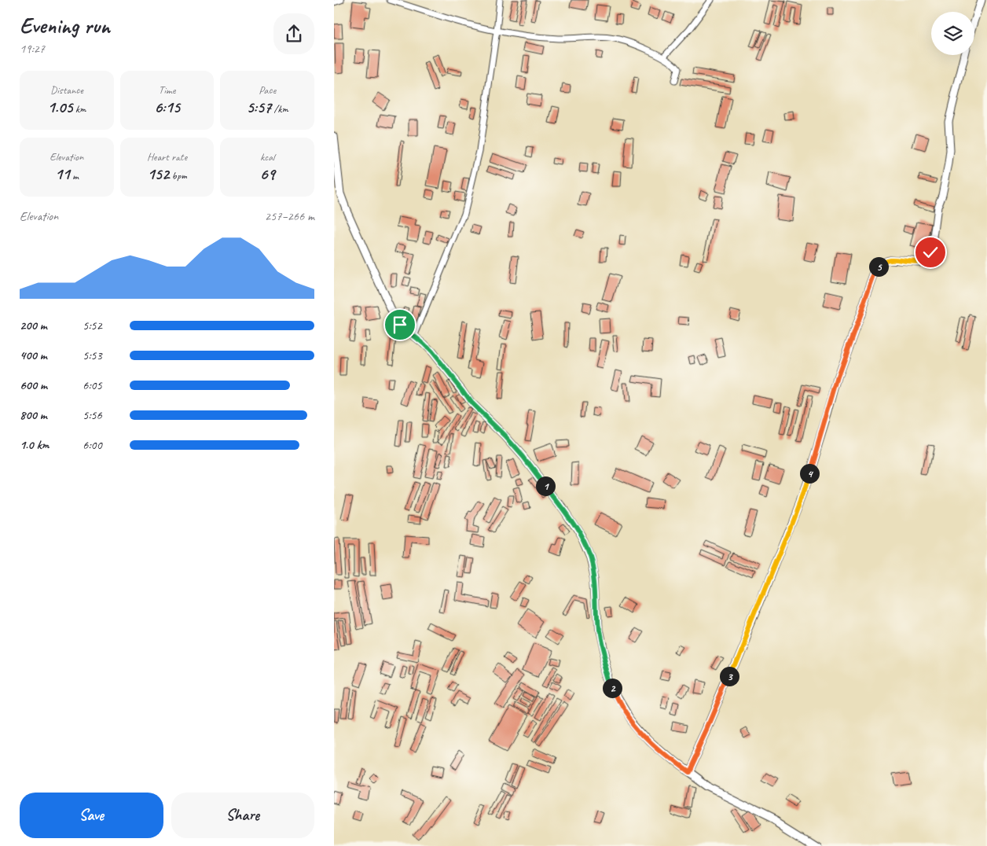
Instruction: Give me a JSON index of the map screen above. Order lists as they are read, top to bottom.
{
  "page": {
    "heading": ["Evening run", "19:27"],
    "stats": [
      ["Distance", "1.05 km"],
      ["Time", "6:15"],
      ["Pace", "5:57 /km"],
      ["Elevation", "11 m"],
      ["Heart rate", "152 bpm"],
      ["kcal", "69"]
    ],
    "chart": ["Elevation", "257–266 m"],
    "pins": [
      "5",
      "4",
      "1",
      "3",
      "2"
    ],
    "list": [
      {
        "name": "200 m",
        "note": "5:52"
      },
      {
        "name": "400 m",
        "note": "5:53"
      },
      {
        "name": "600 m",
        "note": "6:05"
      },
      {
        "name": "800 m",
        "note": "5:56"
      },
      {
        "name": "1.0 km",
        "note": "6:00"
      }
    ],
    "buttons": ["Save", "Share"]
  }
}
